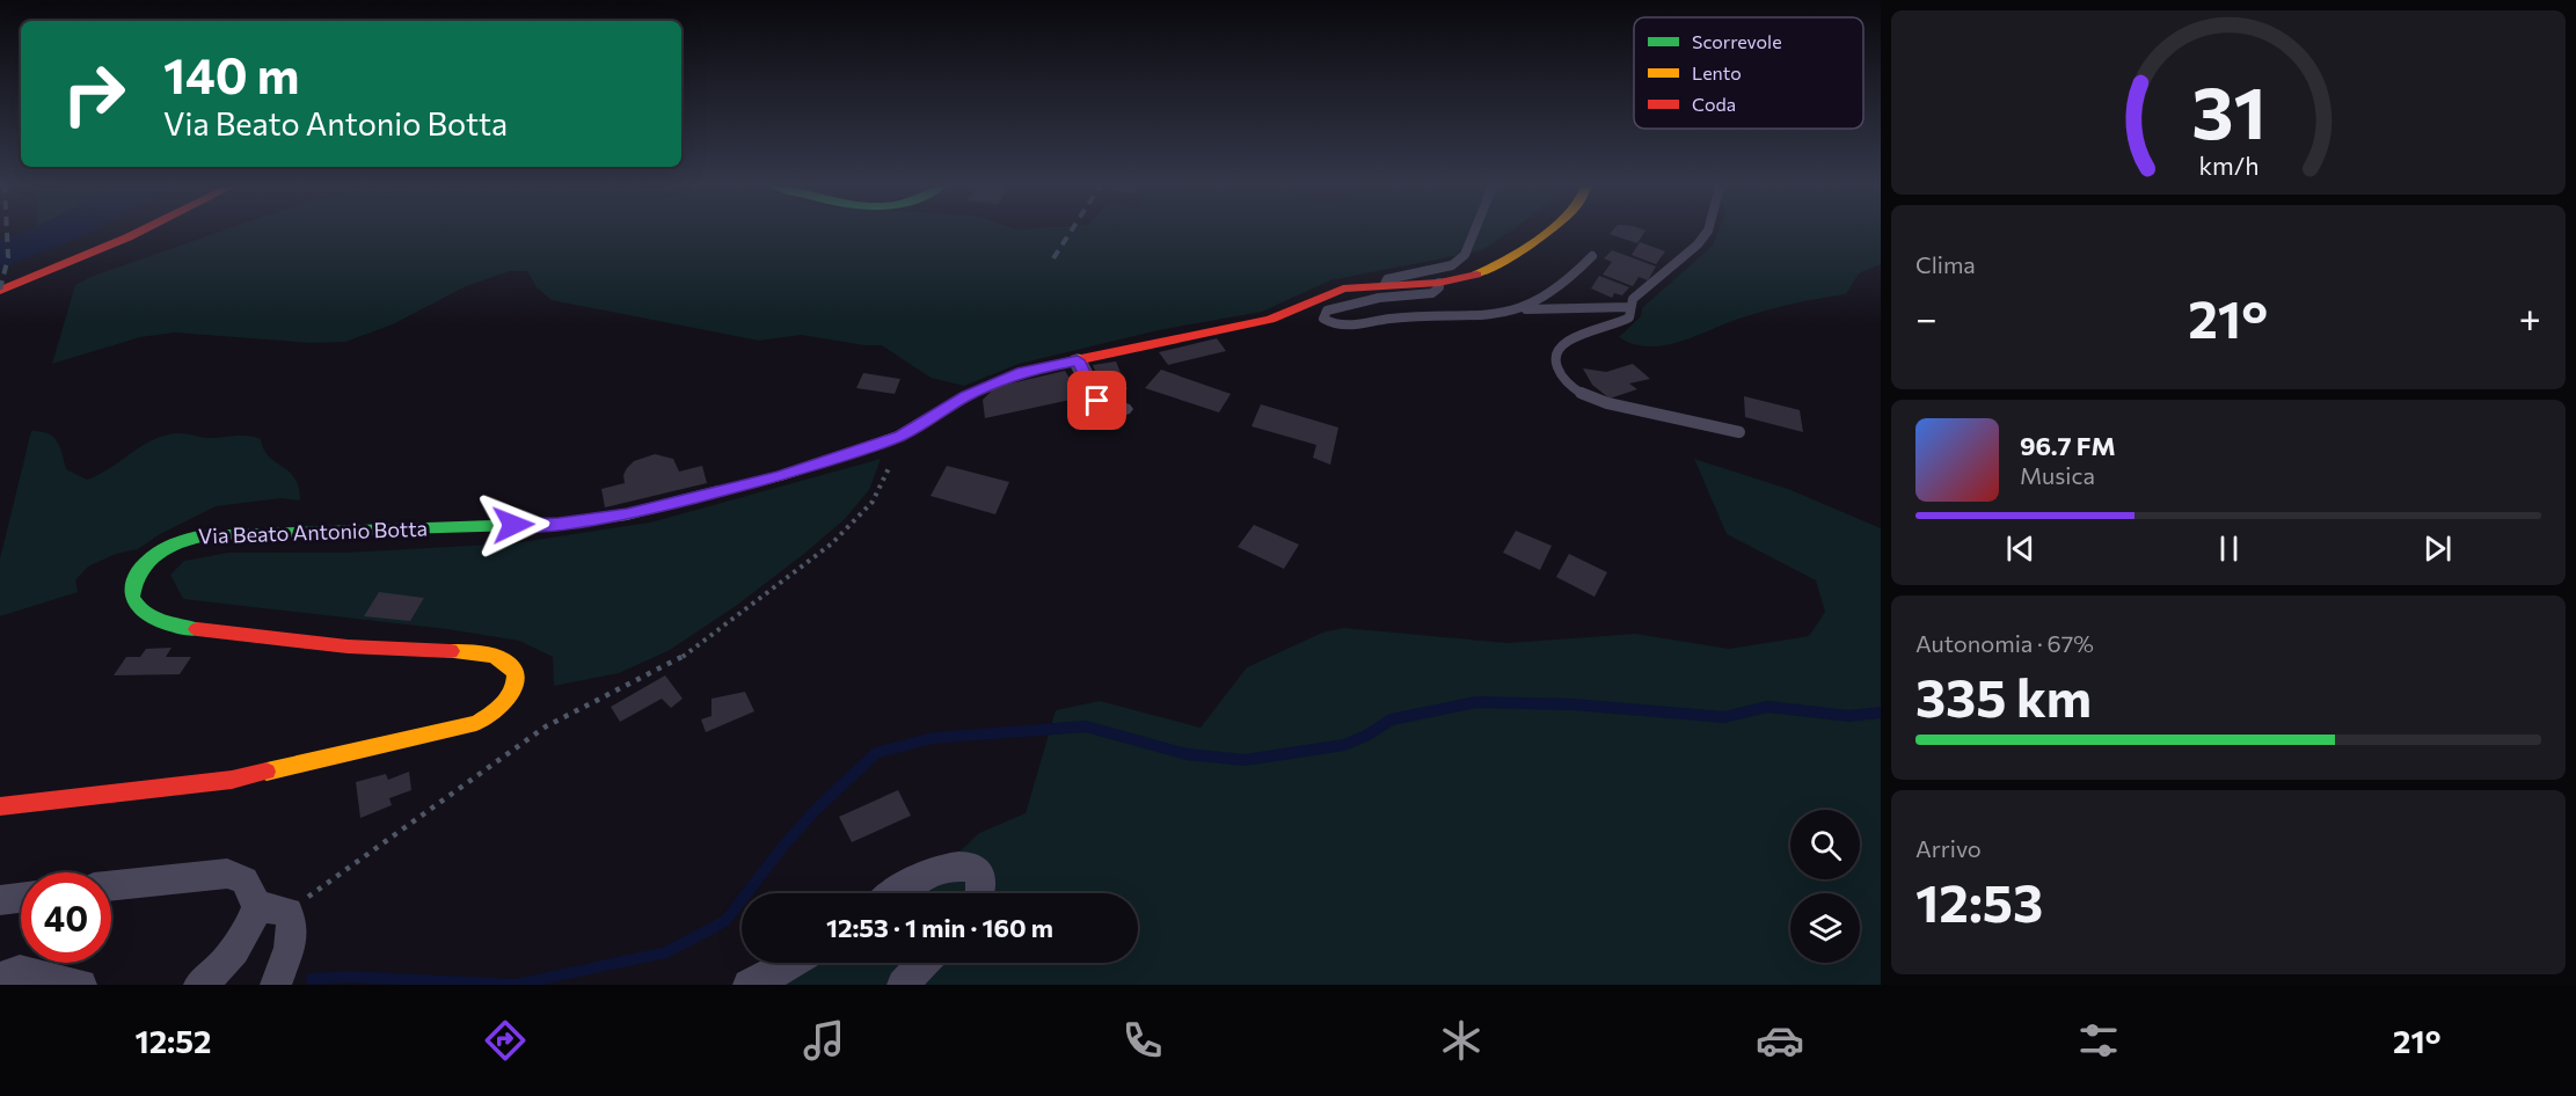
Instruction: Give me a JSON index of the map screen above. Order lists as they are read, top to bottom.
{
  "streets": {
    "street": ["Via Beato Antonio Botta"]
  },
  "legend": ["Scorrevole", "Lento", "Coda"],
  "page": {
    "turn": ["140 m", "Via Beato Antonio Botta"],
    "tile": [
      "Clima",
      ["Autonomia · 67%", "335 km"],
      ["Arrivo", "12:53"]
    ],
    "heat": ["−", "21°", "+"],
    "song": ["96.7 FM", "Musica"],
    "limit": "40",
    "trip": "12:53 · 1 min · 160 m",
    "tabs": ["12:52", "21°"],
    "gauge": ["31", "km/h"]
  }
}
